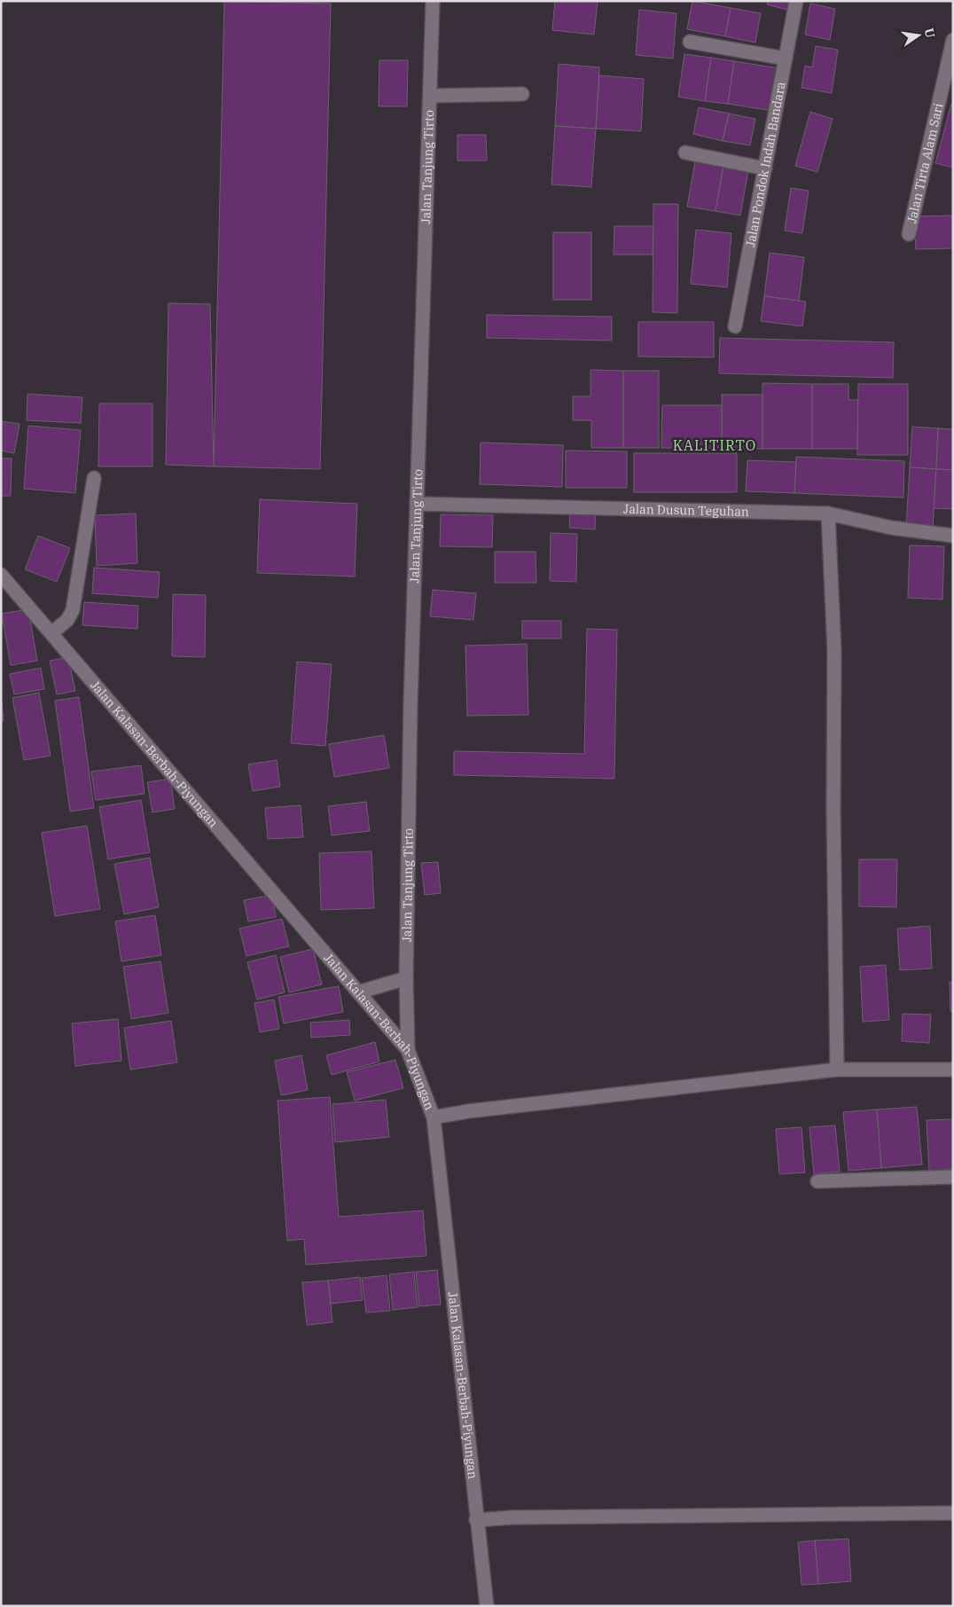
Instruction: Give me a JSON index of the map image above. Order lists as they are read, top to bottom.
{
  "streets": {
    "street": [
      "Jalan Tirta Alam Sari",
      "Jalan Pondok Indah Bandara",
      "Jalan Tanjung Tirto",
      "Jalan Dusun Teguhan",
      "Jalan Kalasan-Berbah-Piyungan"
    ]
  },
  "crossings": [
    ["Jalan Tanjung Tirto", "Jalan Dusun Teguhan"],
    ["Jalan Tanjung Tirto", "Jalan Kalasan-Berbah-Piyungan"]
  ],
  "districts": ["KALITIRTO"],
  "north": "right"
}
